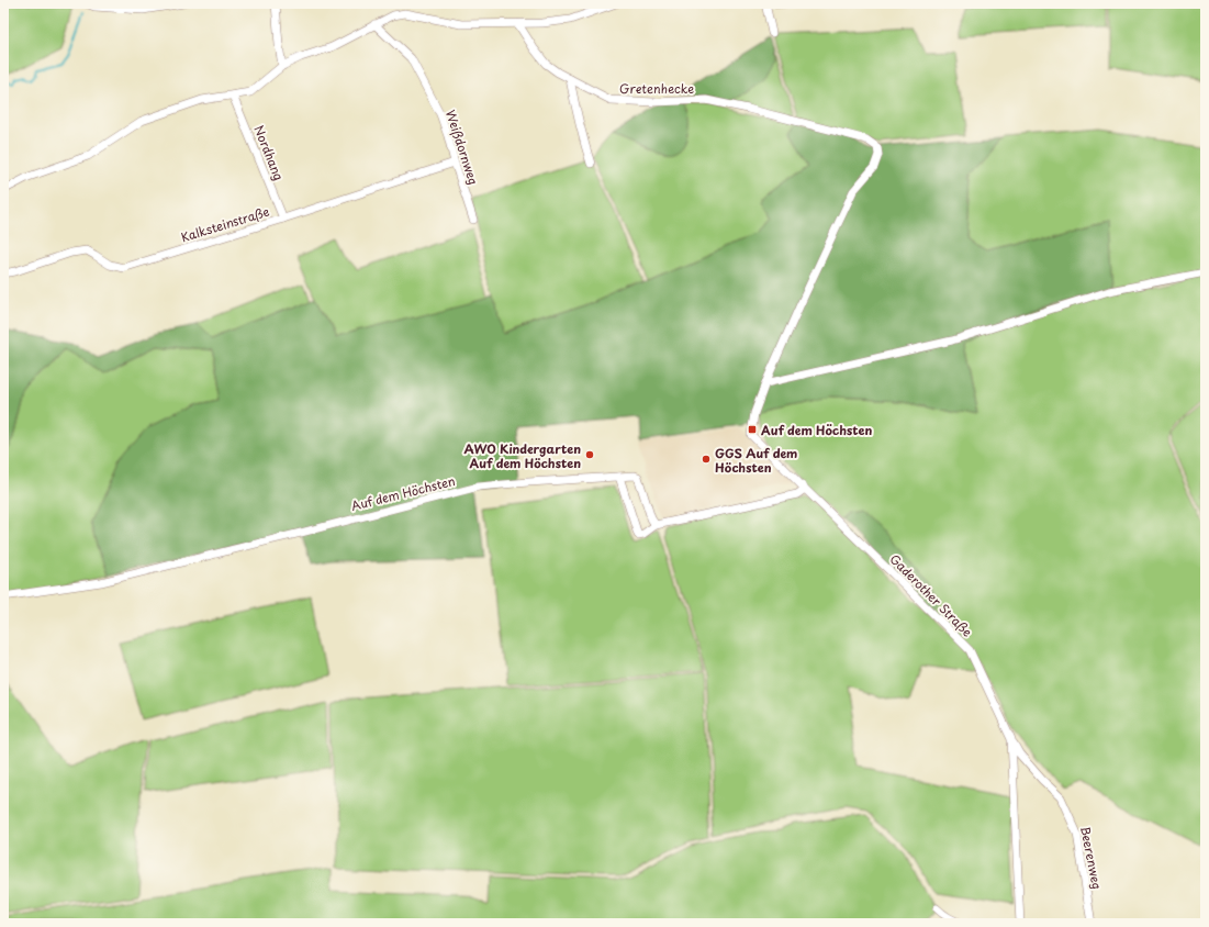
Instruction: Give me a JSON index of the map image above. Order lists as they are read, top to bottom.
{
  "streets": {
    "street": [
      "Gretenhecke",
      "Weißdornweg",
      "Nordhang",
      "Kalksteinstraße",
      "Auf dem Höchsten",
      "Gaderother Straße",
      "Beerenweg"
    ]
  },
  "crossings": [
    ["Gretenhecke", "Gaderother Straße"],
    ["Weißdornweg", "Kalksteinstraße"],
    ["Nordhang", "Kalksteinstraße"],
    ["Gaderother Straße", "Beerenweg"]
  ],
  "places": {
    "transit": ["Auf dem Höchsten"],
    "other": ["AWO Kindergarten Auf dem Höchsten", "GGS Auf dem Höchsten"]
  }
}
